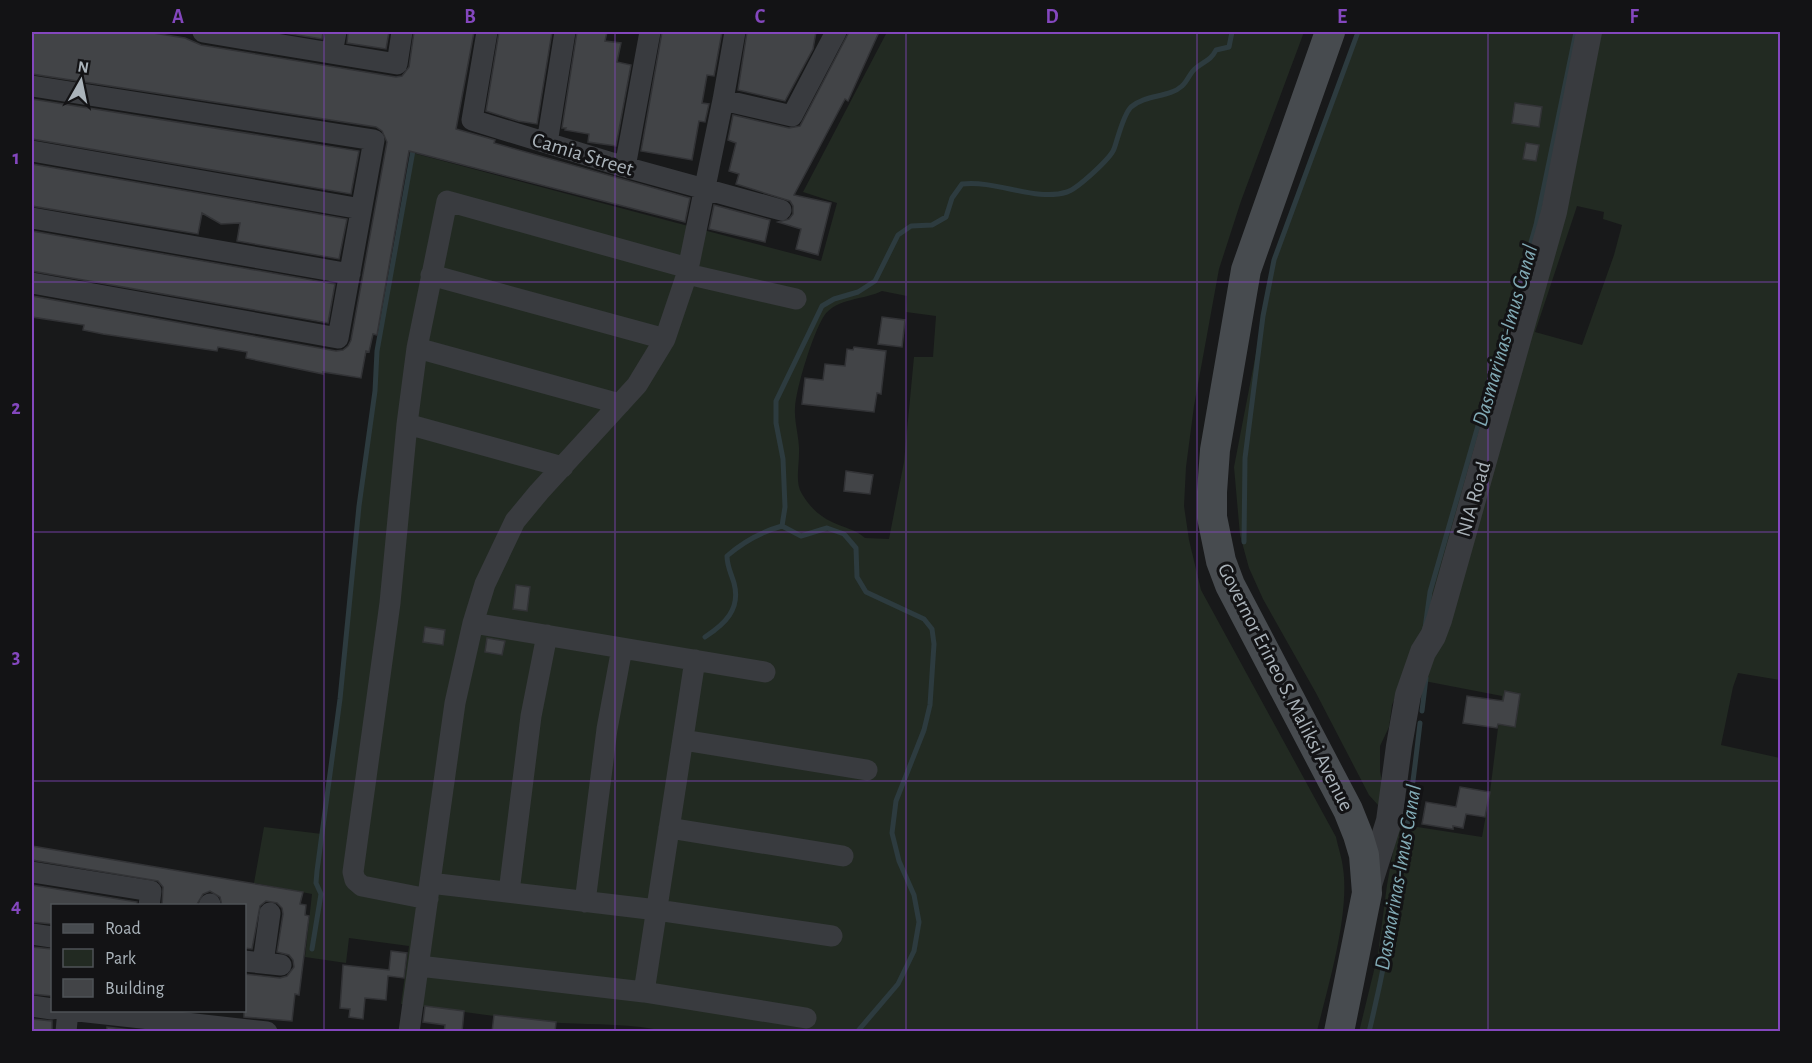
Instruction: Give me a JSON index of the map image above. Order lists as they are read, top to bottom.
{
  "streets": {
    "main road": ["Governor Erineo S. Maliksi Avenue"],
    "street": ["Camia Street", "NIA Road"]
  },
  "crossings": [
    ["NIA Road", "Governor Erineo S. Maliksi Avenue"]
  ],
  "water": ["Dasmarinas-Imus Canal"],
  "legend": ["Road", "Park", "Building"],
  "north": "top",
  "grid": {
    "columns": [
      "A",
      "B",
      "C",
      "D",
      "E",
      "F"
    ],
    "rows": [
      "1",
      "2",
      "3",
      "4"
    ]
  }
}
